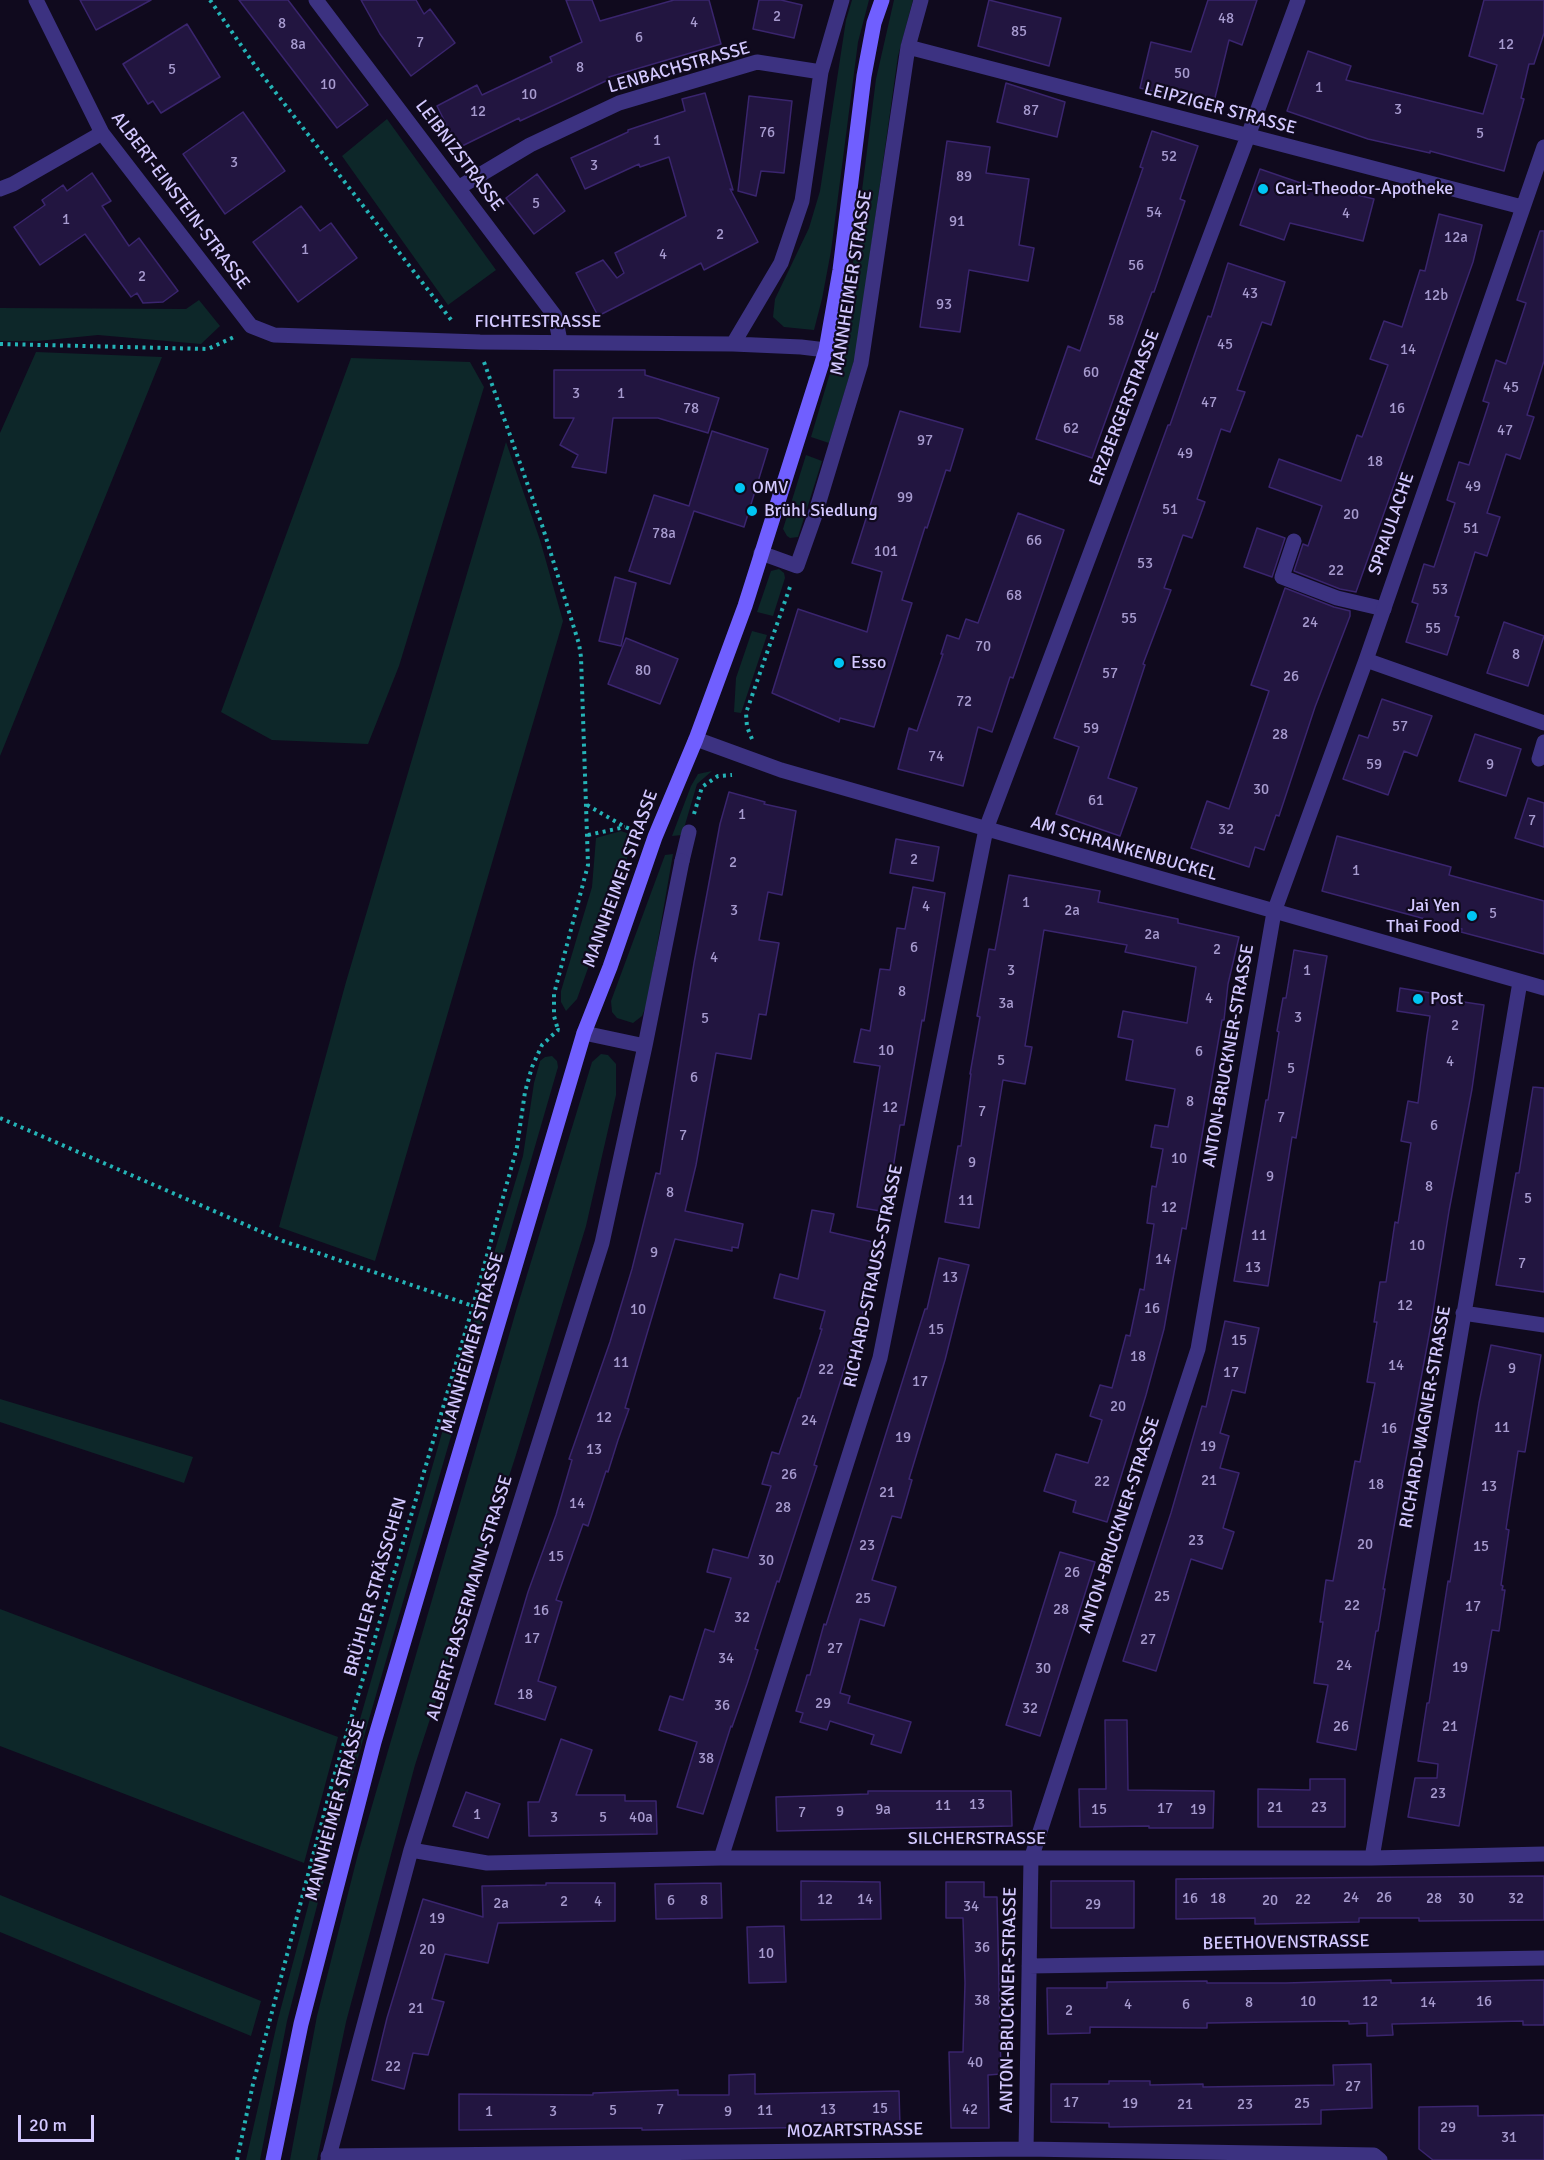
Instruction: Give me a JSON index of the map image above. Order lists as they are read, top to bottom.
{
  "streets": {
    "main road": ["MANNHEIMER STRASSE"],
    "street": [
      "LENBACHSTRASSE",
      "LEIPZIGER STRASSE",
      "LEIBNIZSTRASSE",
      "ALBERT-EINSTEIN-STRASSE",
      "FICHTESTRASSE",
      "ERZBERGERSTRASSE",
      "SPRAULACHE",
      "AM SCHRANKENBUCKEL",
      "ANTON-BRUCKNER-STRASSE",
      "RICHARD-STRAUSS-STRASSE",
      "RICHARD-WAGNER-STRASSE",
      "ALBERT-BASSERMANN-STRASSE",
      "SILCHERSTRASSE",
      "BEETHOVENSTRASSE",
      "MOZARTSTRASSE"
    ],
    "path": ["BRÜHLER STRÄSSCHEN"]
  },
  "crossings": [
    ["LENBACHSTRASSE", "LEIBNIZSTRASSE"],
    ["LEIPZIGER STRASSE", "MANNHEIMER STRASSE"],
    ["LEIPZIGER STRASSE", "ERZBERGERSTRASSE"],
    ["LEIPZIGER STRASSE", "SPRAULACHE"],
    ["LEIBNIZSTRASSE", "FICHTESTRASSE"],
    ["ALBERT-EINSTEIN-STRASSE", "FICHTESTRASSE"],
    ["MANNHEIMER STRASSE", "FICHTESTRASSE"],
    ["MANNHEIMER STRASSE", "AM SCHRANKENBUCKEL"],
    ["ERZBERGERSTRASSE", "AM SCHRANKENBUCKEL"],
    ["ERZBERGERSTRASSE", "RICHARD-STRAUSS-STRASSE"],
    ["SPRAULACHE", "AM SCHRANKENBUCKEL"],
    ["SPRAULACHE", "ANTON-BRUCKNER-STRASSE"],
    ["AM SCHRANKENBUCKEL", "ANTON-BRUCKNER-STRASSE"],
    ["AM SCHRANKENBUCKEL", "RICHARD-STRAUSS-STRASSE"],
    ["AM SCHRANKENBUCKEL", "RICHARD-WAGNER-STRASSE"],
    ["ANTON-BRUCKNER-STRASSE", "SILCHERSTRASSE"],
    ["ANTON-BRUCKNER-STRASSE", "BEETHOVENSTRASSE"],
    ["ANTON-BRUCKNER-STRASSE", "MOZARTSTRASSE"],
    ["RICHARD-STRAUSS-STRASSE", "SILCHERSTRASSE"],
    ["RICHARD-WAGNER-STRASSE", "SILCHERSTRASSE"],
    ["ALBERT-BASSERMANN-STRASSE", "SILCHERSTRASSE"],
    ["ALBERT-BASSERMANN-STRASSE", "MOZARTSTRASSE"]
  ],
  "places": [
    "Carl-Theodor-Apotheke",
    "OMV",
    "Brühl Siedlung",
    "Esso",
    "Jai Yen Thai Food",
    "Post"
  ],
  "house_numbers": [
    "2",
    "48",
    "4",
    "8",
    "85",
    "6",
    "7",
    "8a",
    "12",
    "8",
    "5",
    "50",
    "10",
    "1",
    "10",
    "3",
    "87",
    "12",
    "76",
    "5",
    "1",
    "52",
    "3",
    "3",
    "89",
    "5",
    "54",
    "4",
    "1",
    "91",
    "2",
    "12a",
    "1",
    "4",
    "56",
    "2",
    "43",
    "12b",
    "93",
    "58",
    "45",
    "14",
    "60",
    "45",
    "3",
    "1",
    "47",
    "78",
    "16",
    "62",
    "47",
    "97",
    "49",
    "18",
    "49",
    "99",
    "51",
    "20",
    "51",
    "78a",
    "66",
    "101",
    "53",
    "22",
    "53",
    "68",
    "55",
    "24",
    "55",
    "70",
    "8",
    "80",
    "57",
    "26",
    "72",
    "57",
    "59",
    "28",
    "74",
    "59",
    "9",
    "30",
    "61",
    "1",
    "7",
    "32",
    "2",
    "2",
    "1",
    "1",
    "4",
    "3",
    "2a",
    "5",
    "2a",
    "6",
    "2",
    "4",
    "3",
    "1",
    "8",
    "4",
    "3a",
    "3",
    "5",
    "2",
    "10",
    "6",
    "5",
    "4",
    "5",
    "6",
    "8",
    "12",
    "7",
    "7",
    "6",
    "7",
    "10",
    "9",
    "9",
    "8",
    "8",
    "5",
    "11",
    "12",
    "11",
    "10",
    "9",
    "14",
    "7",
    "13",
    "13",
    "12",
    "16",
    "10",
    "15",
    "15",
    "18",
    "11",
    "14",
    "9",
    "22",
    "17",
    "17",
    "20",
    "12",
    "24",
    "11",
    "16",
    "19",
    "19",
    "13",
    "26",
    "21",
    "22",
    "18",
    "13",
    "21",
    "14",
    "28",
    "23",
    "20",
    "23",
    "15",
    "15",
    "30",
    "26",
    "25",
    "25",
    "22",
    "17",
    "28",
    "16",
    "32",
    "17",
    "27",
    "27",
    "34",
    "24",
    "19",
    "30",
    "18",
    "29",
    "36",
    "32",
    "26",
    "21",
    "38",
    "23",
    "13",
    "11",
    "21",
    "23",
    "17",
    "9a",
    "15",
    "19",
    "9",
    "7",
    "1",
    "3",
    "5",
    "40a",
    "24",
    "26",
    "16",
    "18",
    "28",
    "30",
    "32",
    "12",
    "14",
    "22",
    "6",
    "8",
    "20",
    "2",
    "4",
    "2a",
    "29",
    "34",
    "19",
    "36",
    "20",
    "10",
    "38",
    "10",
    "12",
    "16",
    "8",
    "14",
    "4",
    "6",
    "21",
    "2",
    "40",
    "22",
    "27",
    "17",
    "19",
    "25",
    "21",
    "23",
    "15",
    "7",
    "13",
    "42",
    "5",
    "11",
    "1",
    "3",
    "9",
    "29",
    "31"
  ],
  "scale_bar": "20 m"
}
